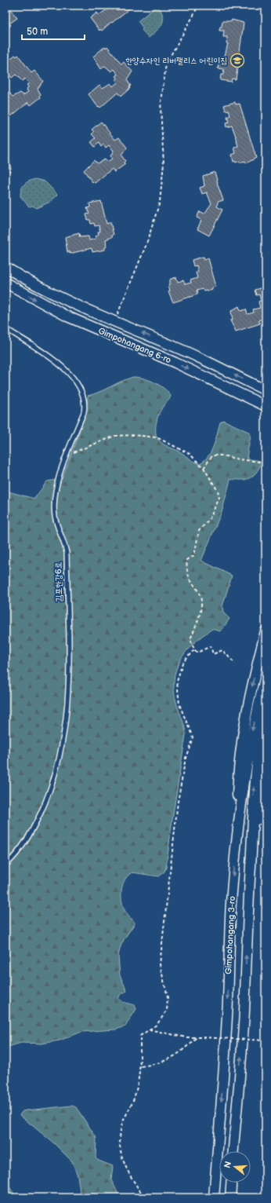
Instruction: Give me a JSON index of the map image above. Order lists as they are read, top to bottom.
{
  "streets": {
    "street": ["Gimpohangang 6-ro", "Gimpohangang 3-ro"],
    "lane": ["김포한강6로"]
  },
  "places": {
    "school or university": ["한양수자인 리버팰리스 어린이집"]
  },
  "scale_bar": "50 m",
  "north": "left"
}
